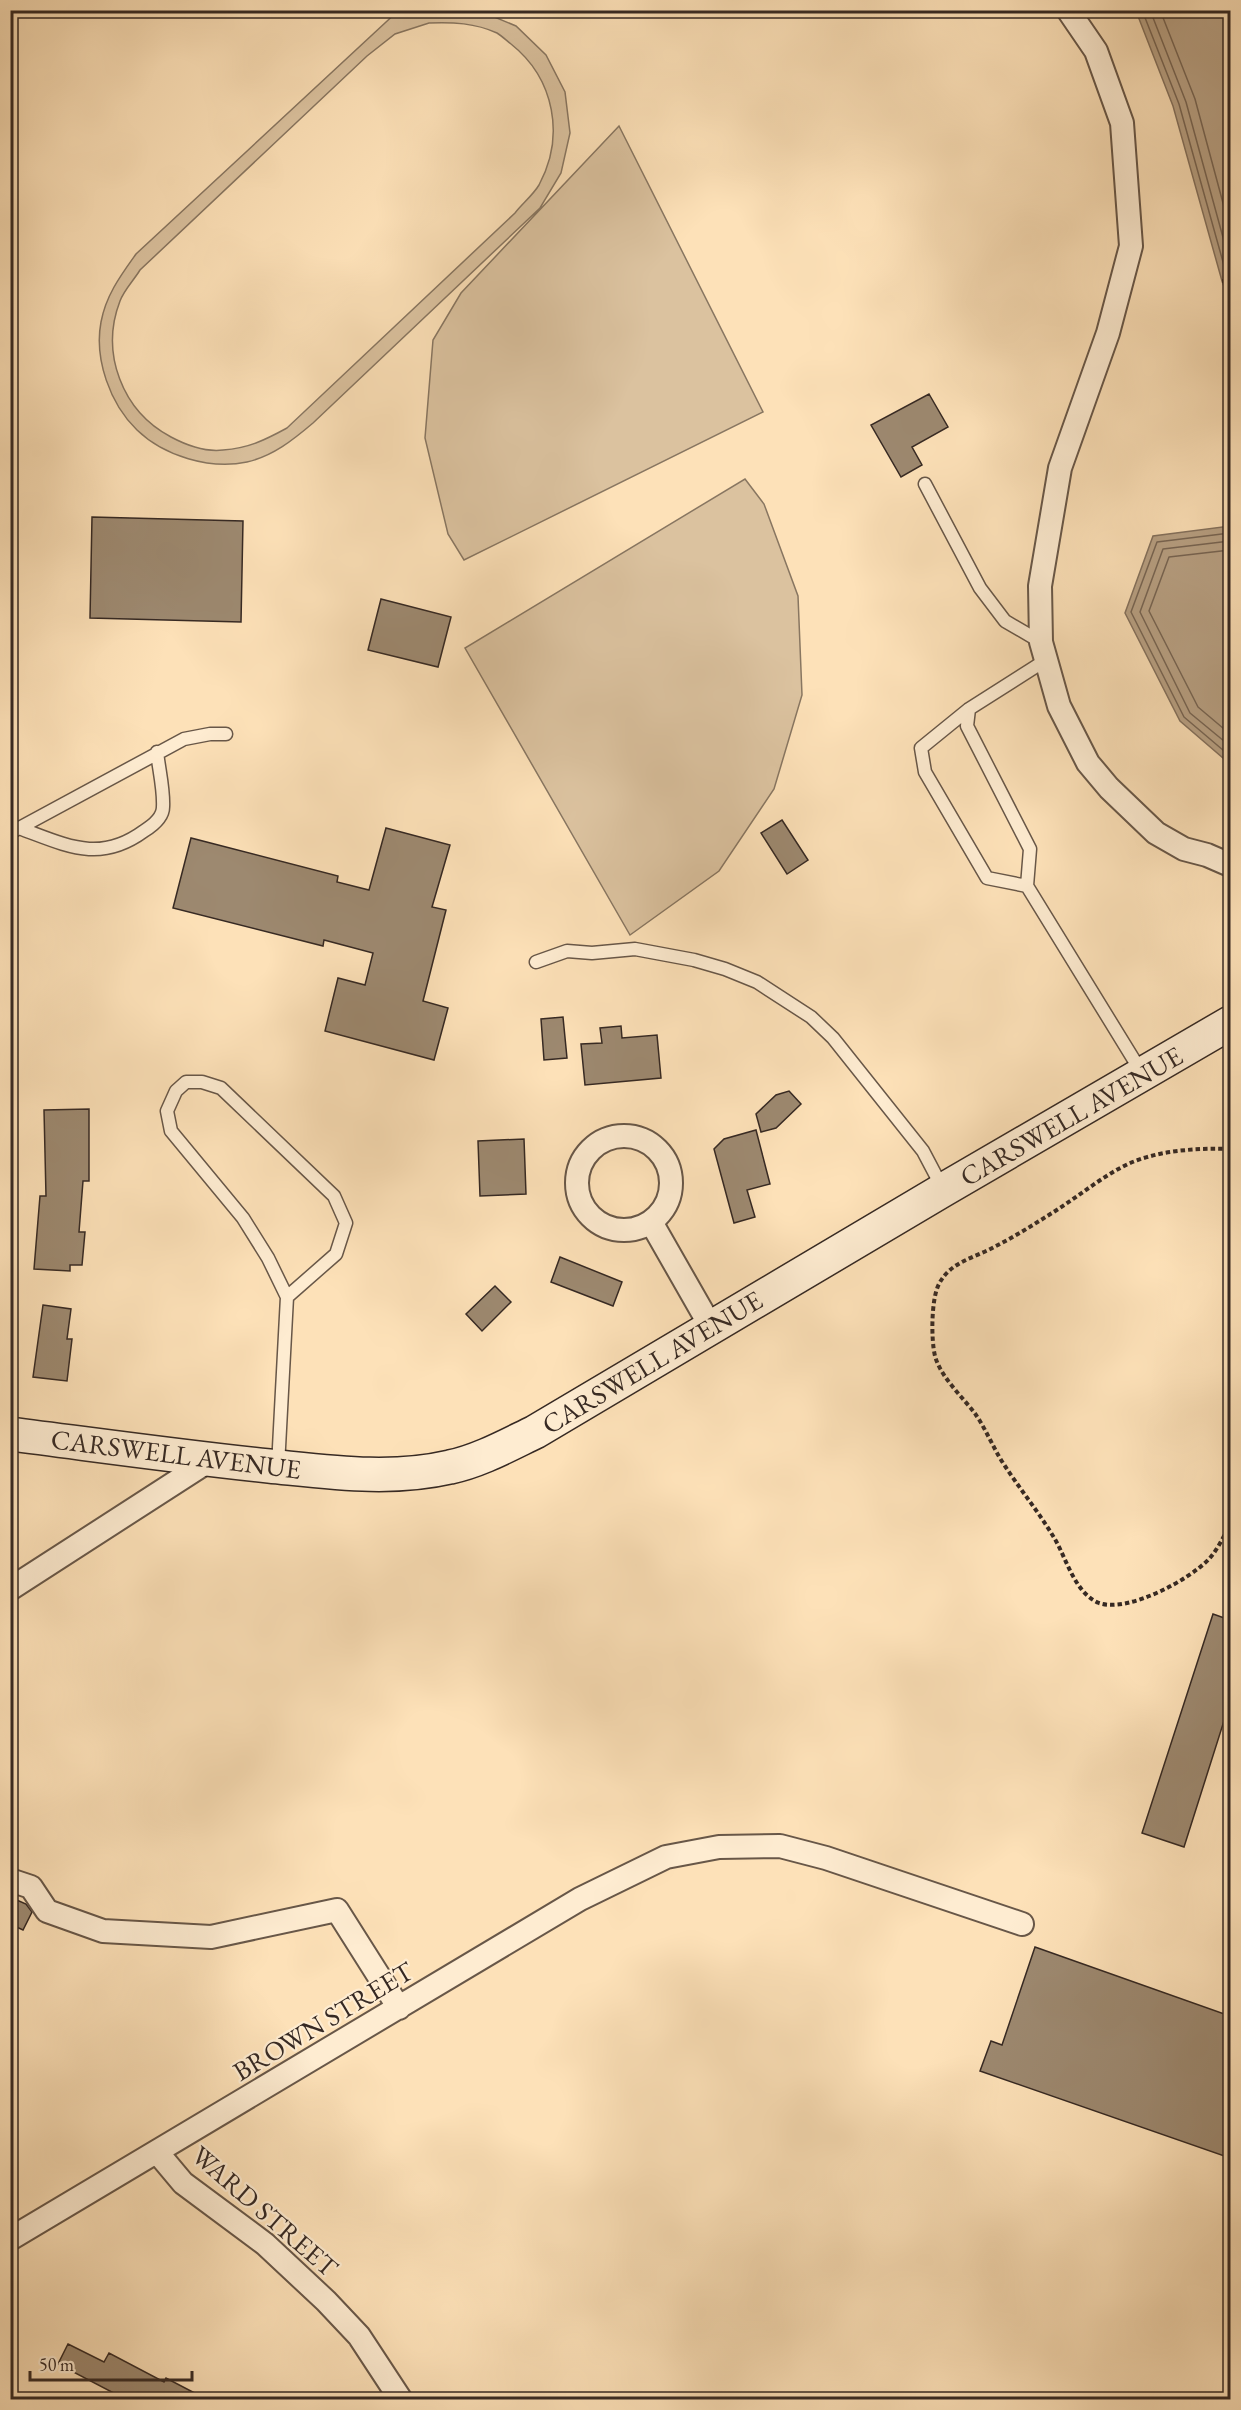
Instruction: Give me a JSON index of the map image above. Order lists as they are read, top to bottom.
{
  "streets": {
    "street": ["CARSWELL AVENUE", "BROWN STREET", "WARD STREET"]
  },
  "crossings": [
    ["BROWN STREET", "WARD STREET"]
  ],
  "scale_bar": "50 m"
}
